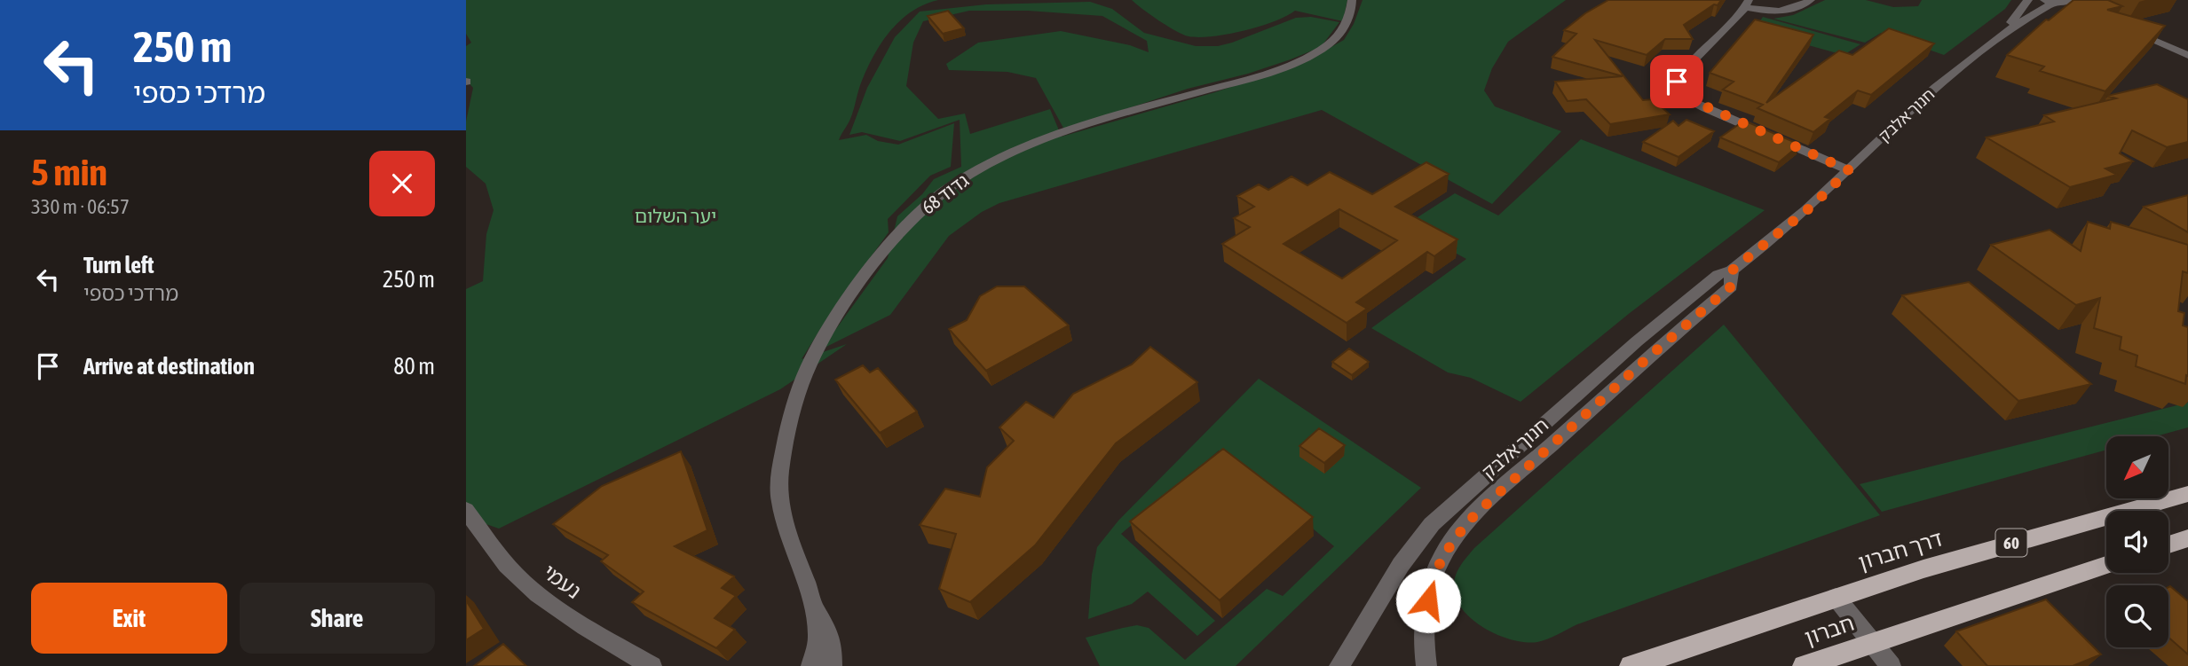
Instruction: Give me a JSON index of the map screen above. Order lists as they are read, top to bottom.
{
  "streets": {
    "highway": ["60", "דרך חברון", "חברון"],
    "street": ["חנוך אלבק", "גדוד 68", "נעמי"]
  },
  "parks": ["יער השלום"],
  "north": "bottom left",
  "page": {
    "turn": ["250 m", "מרדכי כספי"],
    "heading": ["5 min", "330 m · 06:57"],
    "list": [
      {
        "name": "Turn left",
        "note": "מרדכי כספי",
        "value": "250 m"
      },
      {
        "name": "Arrive at destination",
        "value": "80 m"
      }
    ],
    "buttons": ["Exit", "Share"]
  }
}
